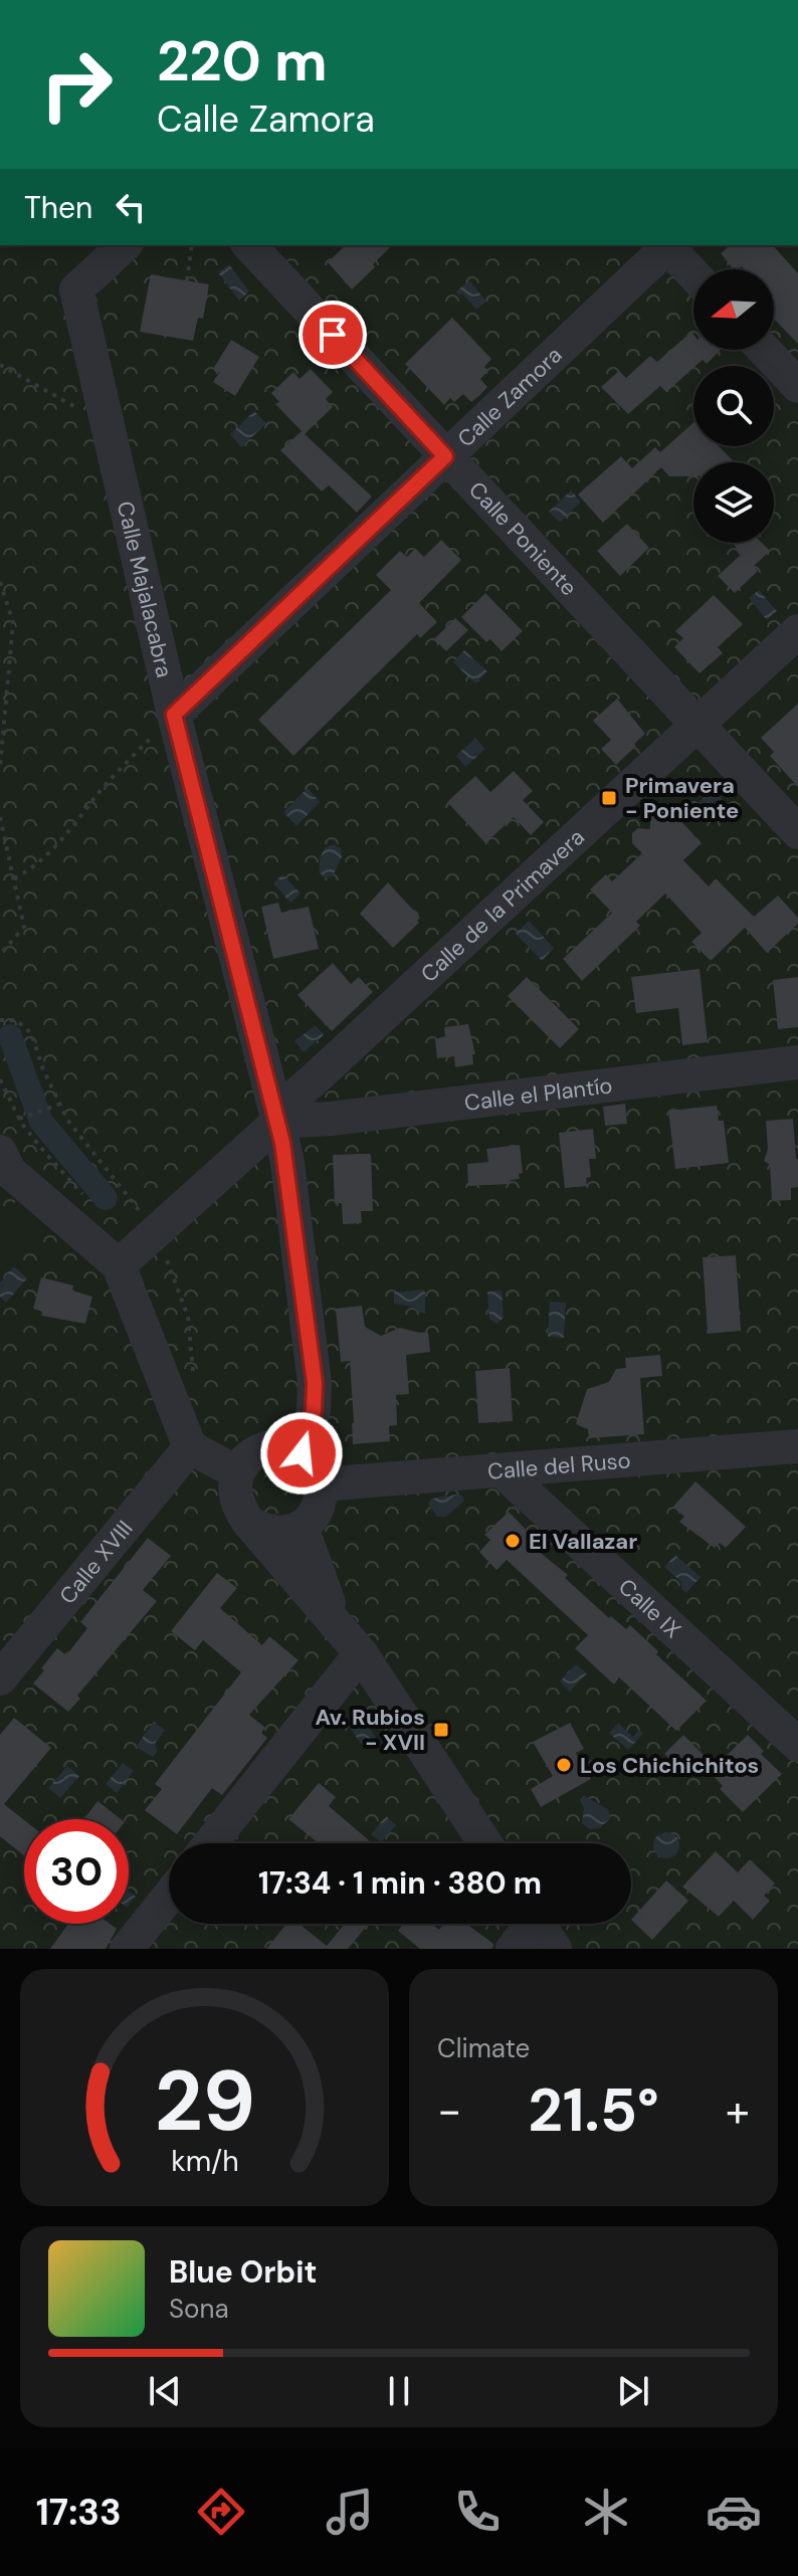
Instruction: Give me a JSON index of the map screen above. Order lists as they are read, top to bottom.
{
  "streets": {
    "street": [
      "Calle Zamora",
      "Calle Poniente",
      "Calle Majalacabra",
      "Calle de la Primavera",
      "Calle el Plantío",
      "Calle del Ruso",
      "Calle XVIII",
      "Calle IX"
    ]
  },
  "crossings": [
    ["Calle Zamora", "Calle Poniente"],
    ["Calle Zamora", "Calle Majalacabra"],
    ["Calle Poniente", "Calle de la Primavera"],
    ["Calle Majalacabra", "Calle de la Primavera"],
    ["Calle Majalacabra", "Calle el Plantío"],
    ["Calle Majalacabra", "Calle del Ruso"],
    ["Calle de la Primavera", "Calle el Plantío"],
    ["Calle del Ruso", "Calle IX"]
  ],
  "places": {
    "transit": ["Primavera - Poniente", "Av. Rubios - XVII"],
    "other": ["El Vallazar", "Los Chichichitos"]
  },
  "north": "left",
  "page": {
    "turn": ["220 m", "Calle Zamora"],
    "then": "Then",
    "limit": "30",
    "trip": "17:34 · 1 min · 380 m",
    "tile": "Climate",
    "heat": ["−", "21.5°", "+"],
    "song": ["Blue Orbit", "Sona"],
    "tabs": "17:33",
    "gauge": ["29", "km/h"]
  }
}
